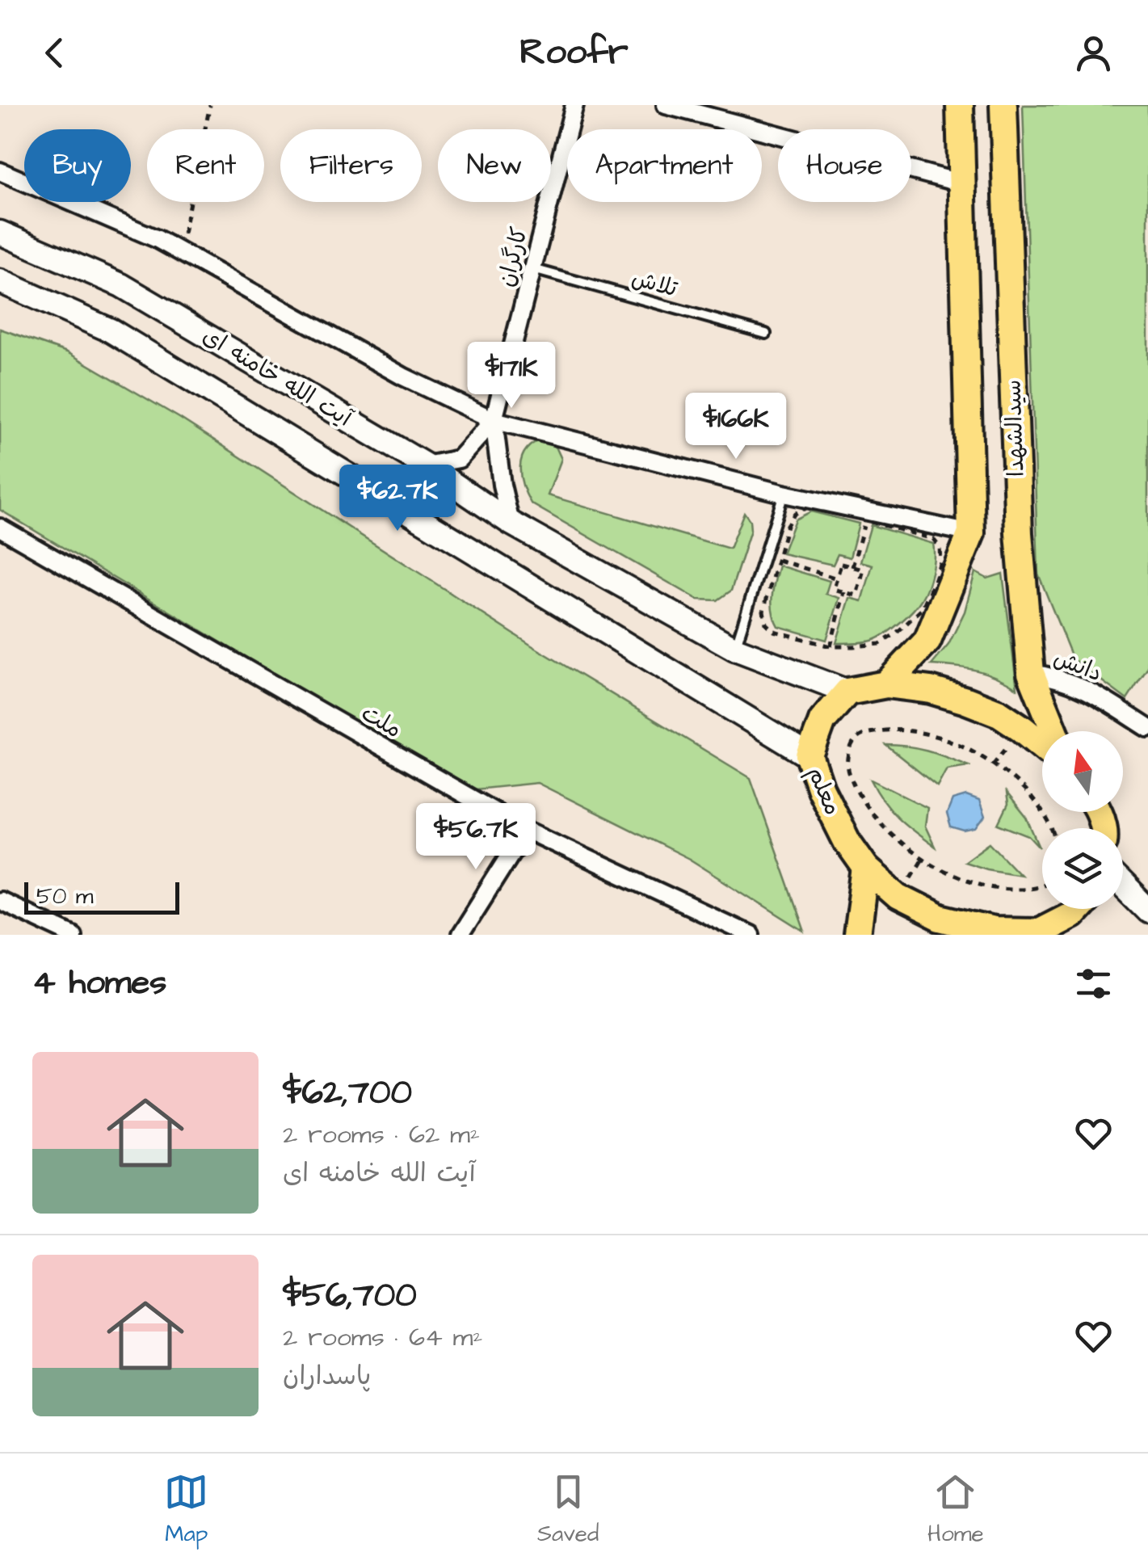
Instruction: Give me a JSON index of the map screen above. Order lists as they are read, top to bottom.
{
  "streets": {
    "main road": ["آیت الله خامنه ای", "سیدالشهدا", "معلم"],
    "street": ["کارگران", "دانش", "ملت"],
    "lane": ["تلاش"]
  },
  "crossings": [
    ["کارگران", "تلاش"],
    ["آیت الله خامنه ای", "معلم"],
    ["سیدالشهدا", "دانش"]
  ],
  "scale_bar": "50 m",
  "north": "top",
  "page": {
    "header": "Roofr",
    "chip": [
      "Buy",
      "Rent",
      "Filters",
      "New",
      "Apartment",
      "House"
    ],
    "price": [
      "$171K",
      "$166K",
      "$62.7K",
      "$56.7K"
    ],
    "scale": "50 m",
    "heading": "4 homes",
    "list": [
      {
        "name": "$62,700",
        "note": "2 rooms · 62 m² · آیت الله خامنه ای"
      },
      {
        "name": "$56,700",
        "note": "2 rooms · 64 m² · پاسداران"
      }
    ],
    "tabs": ["Map", "Saved", "Home"]
  }
}
